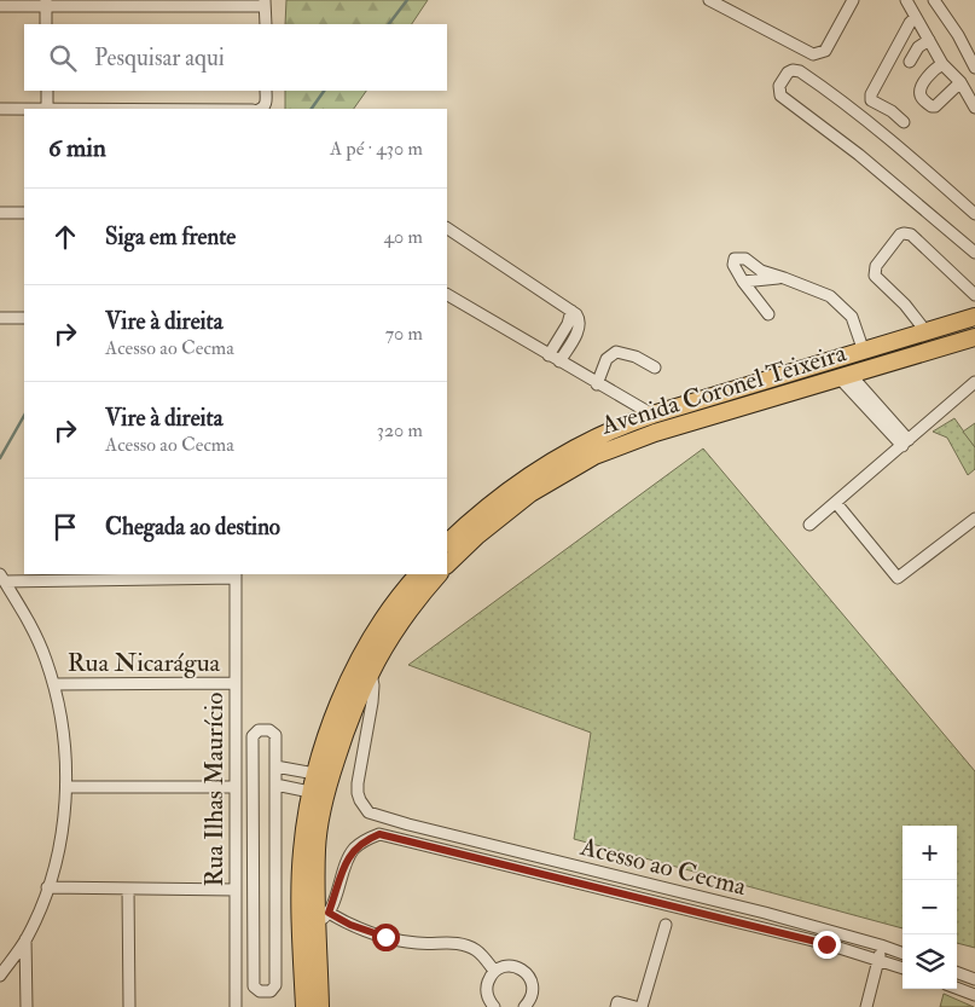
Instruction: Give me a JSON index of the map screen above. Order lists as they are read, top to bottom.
{
  "streets": {
    "highway": ["Avenida Coronel Teixeira"],
    "street": ["Rua Nicarágua", "Rua Ilhas Maurício", "Acesso ao Cecma"]
  },
  "crossings": [
    ["Rua Nicarágua", "Rua Ilhas Maurício"]
  ],
  "page": {
    "search": "Pesquisar aqui",
    "heading": ["6 min", "A pé · 430 m"],
    "list": [
      ["Siga em frente", "40 m"],
      ["Vire à direita", "Acesso ao Cecma", "70 m"],
      ["Vire à direita", "Acesso ao Cecma", "320 m"],
      "Chegada ao destino"
    ],
    "map_buttons": ["+", "−"]
  }
}
